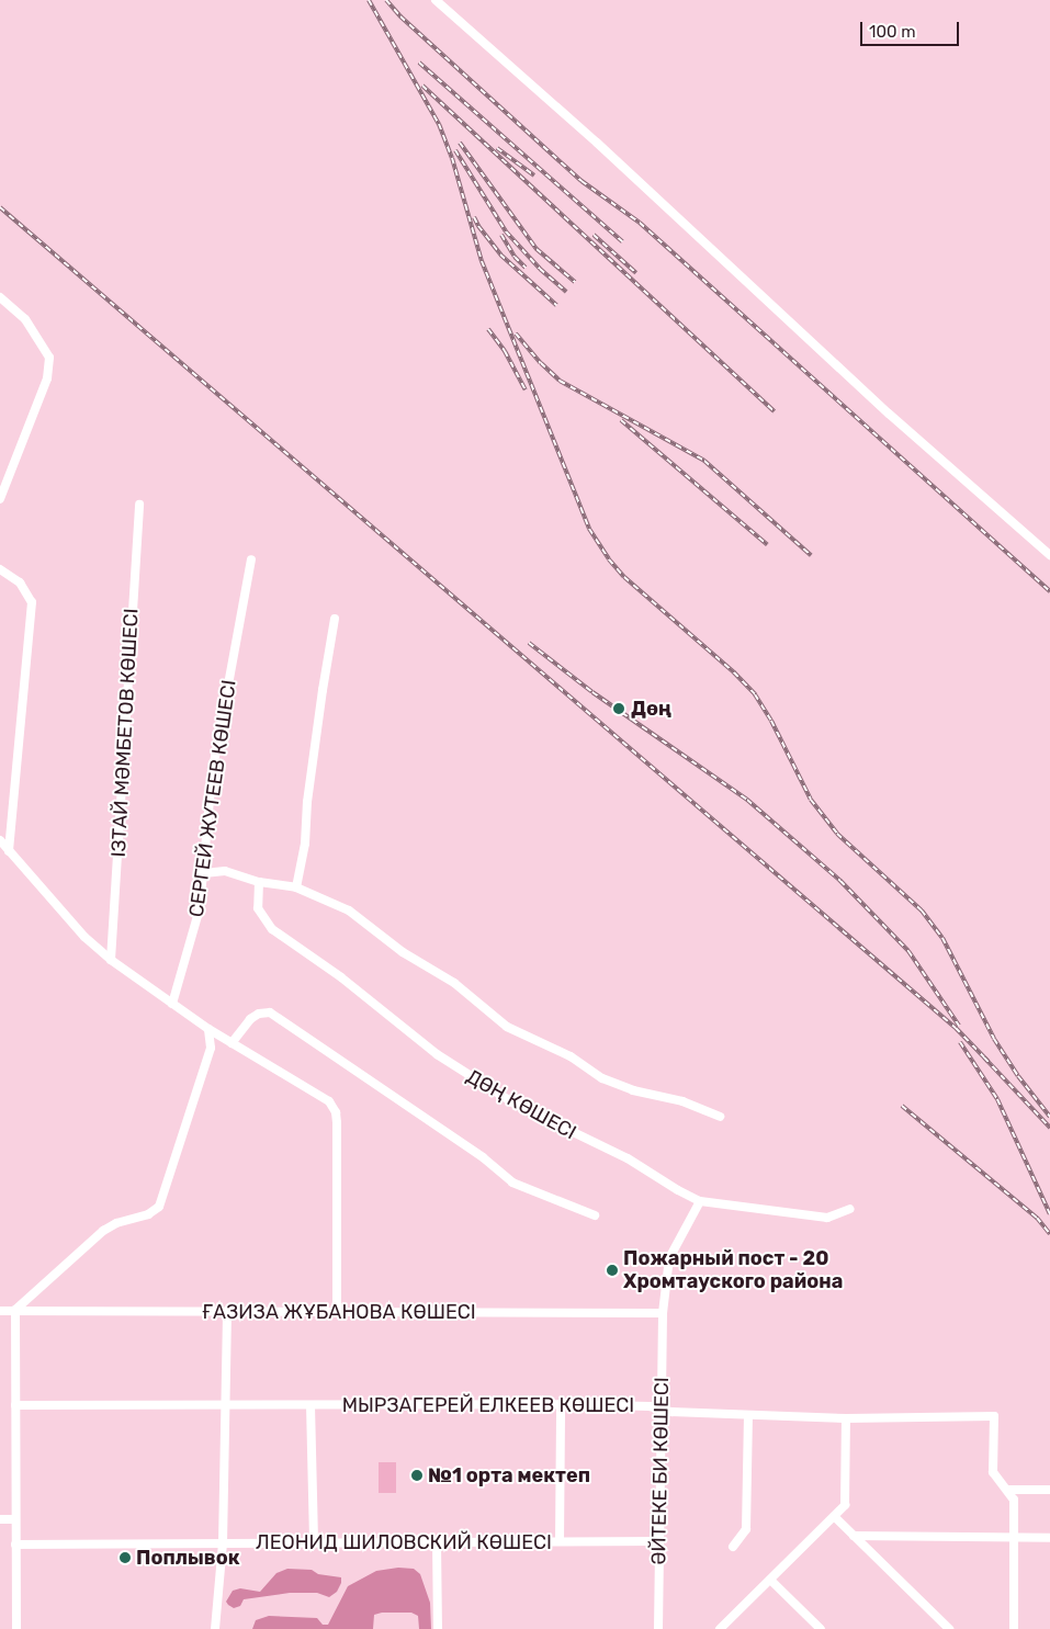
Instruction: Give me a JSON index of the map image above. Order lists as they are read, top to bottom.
{
  "streets": {
    "street": [
      "ІЗТАЙ МӘМБЕТОВ КӨШЕСІ",
      "СЕРГЕЙ ЖУТЕЕВ КӨШЕСІ",
      "ДӨҢ КӨШЕСІ",
      "ҒАЗИЗА ЖҰБАНОВА КӨШЕСІ",
      "МЫРЗАГЕРЕЙ ЕЛКЕЕВ КӨШЕСІ",
      "ӘЙТЕКЕ БИ КӨШЕСІ",
      "ЛЕОНИД ШИЛОВСКИЙ КӨШЕСІ"
    ]
  },
  "crossings": [
    ["ДӨҢ КӨШЕСІ", "ӘЙТЕКЕ БИ КӨШЕСІ"],
    ["ҒАЗИЗА ЖҰБАНОВА КӨШЕСІ", "ӘЙТЕКЕ БИ КӨШЕСІ"],
    ["МЫРЗАГЕРЕЙ ЕЛКЕЕВ КӨШЕСІ", "ӘЙТЕКЕ БИ КӨШЕСІ"],
    ["ӘЙТЕКЕ БИ КӨШЕСІ", "ЛЕОНИД ШИЛОВСКИЙ КӨШЕСІ"]
  ],
  "places": [
    "Дөң",
    "Пожарный пост - 20 Хромтауского района",
    "№1 орта мектеп",
    "Поплывок"
  ],
  "scale_bar": "100 m"
}
